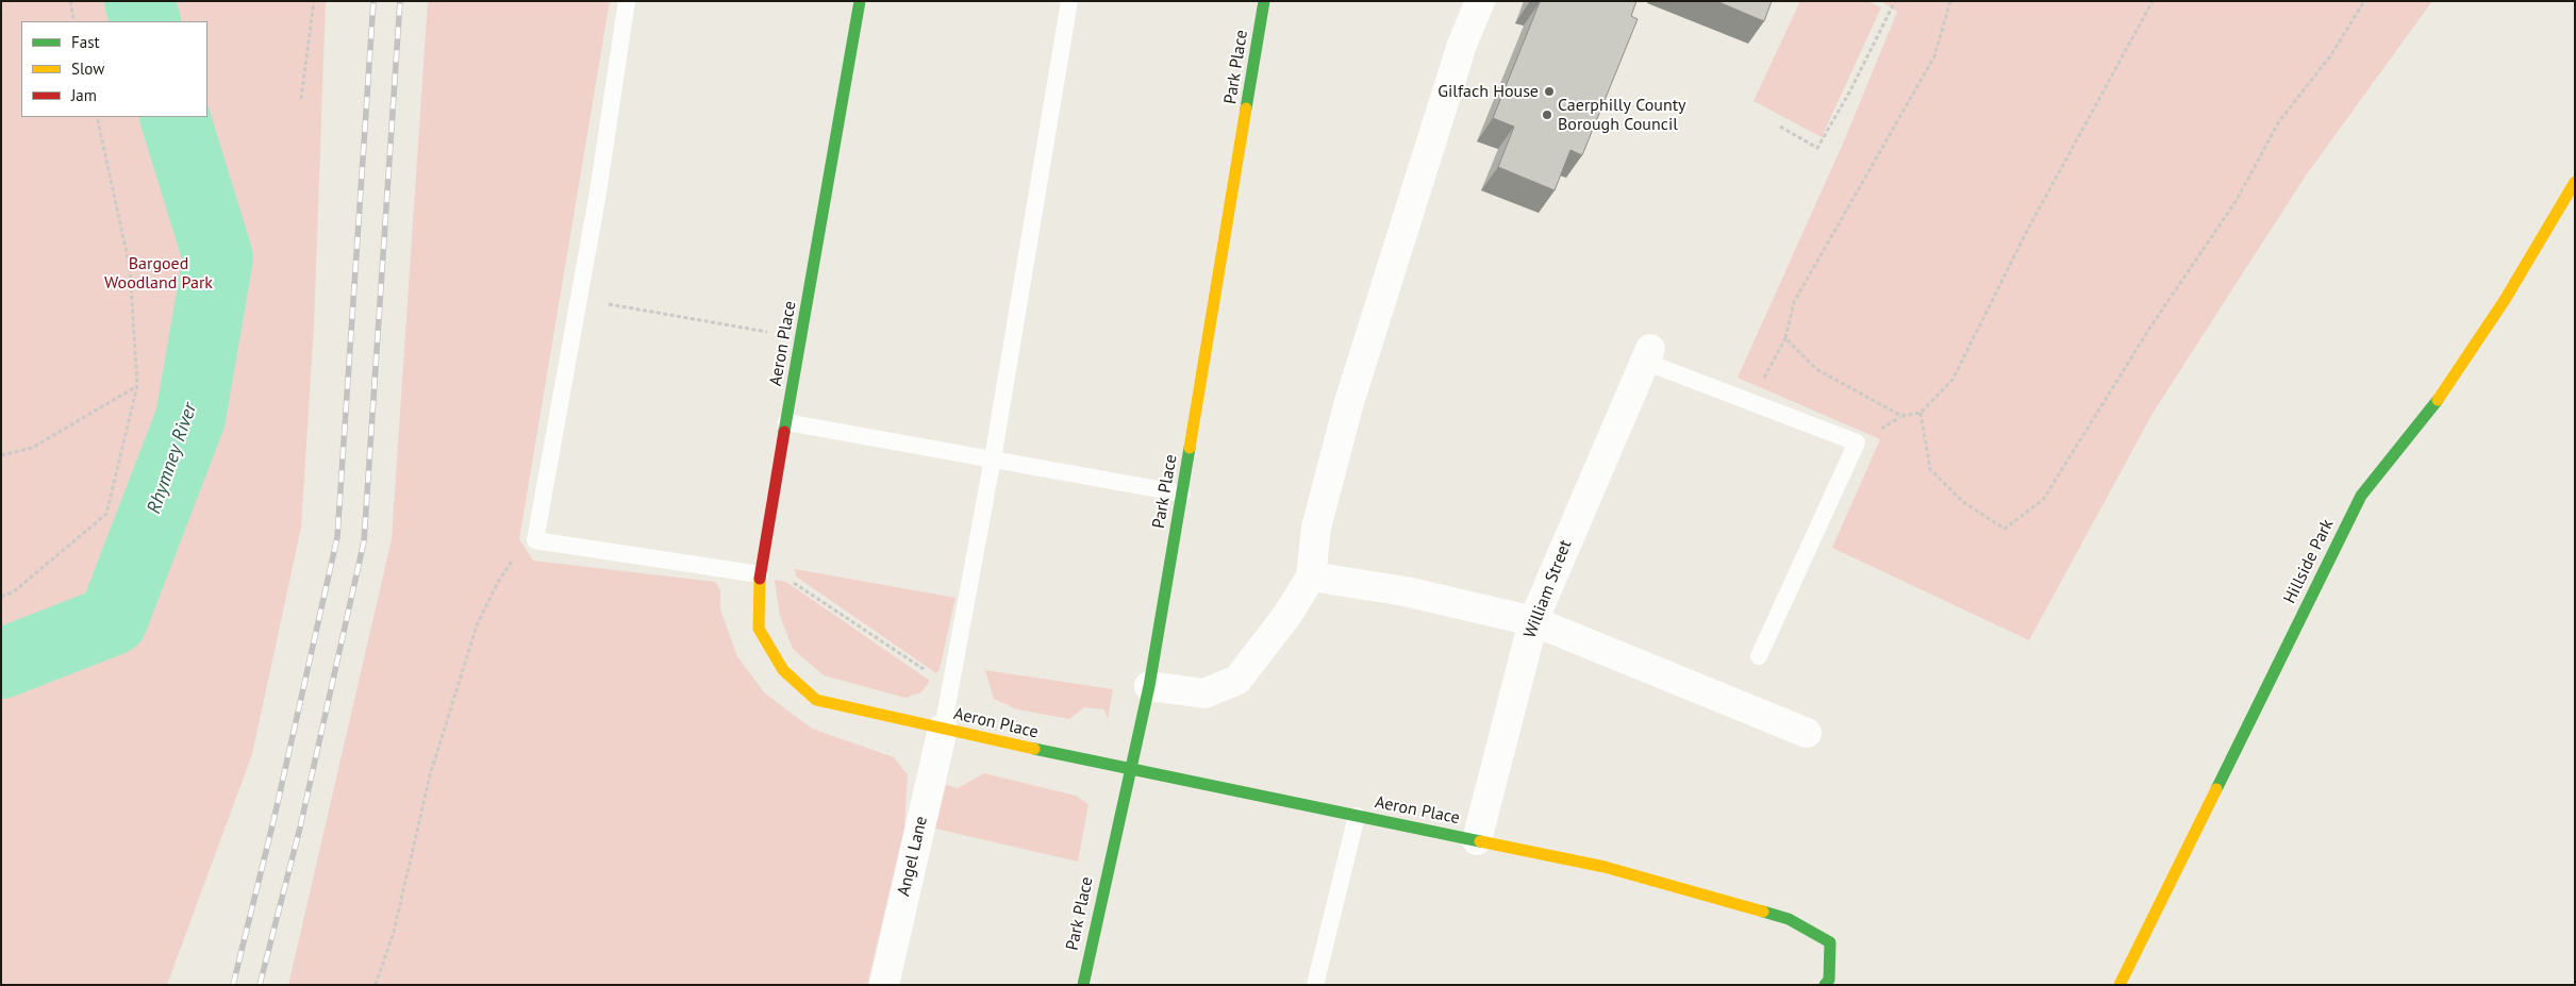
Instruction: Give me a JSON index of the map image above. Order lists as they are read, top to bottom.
{
  "streets": {
    "street": [
      "Park Place",
      "Aeron Place",
      "Hillside Park",
      "William Street",
      "Angel Lane"
    ]
  },
  "crossings": [
    ["Park Place", "Aeron Place"],
    ["Aeron Place", "William Street"],
    ["Aeron Place", "Angel Lane"]
  ],
  "water": ["Rhymney River"],
  "parks": ["Bargoed Woodland Park"],
  "places": ["Gilfach House", "Caerphilly County Borough Council"],
  "legend": ["Fast", "Slow", "Jam"]
}
